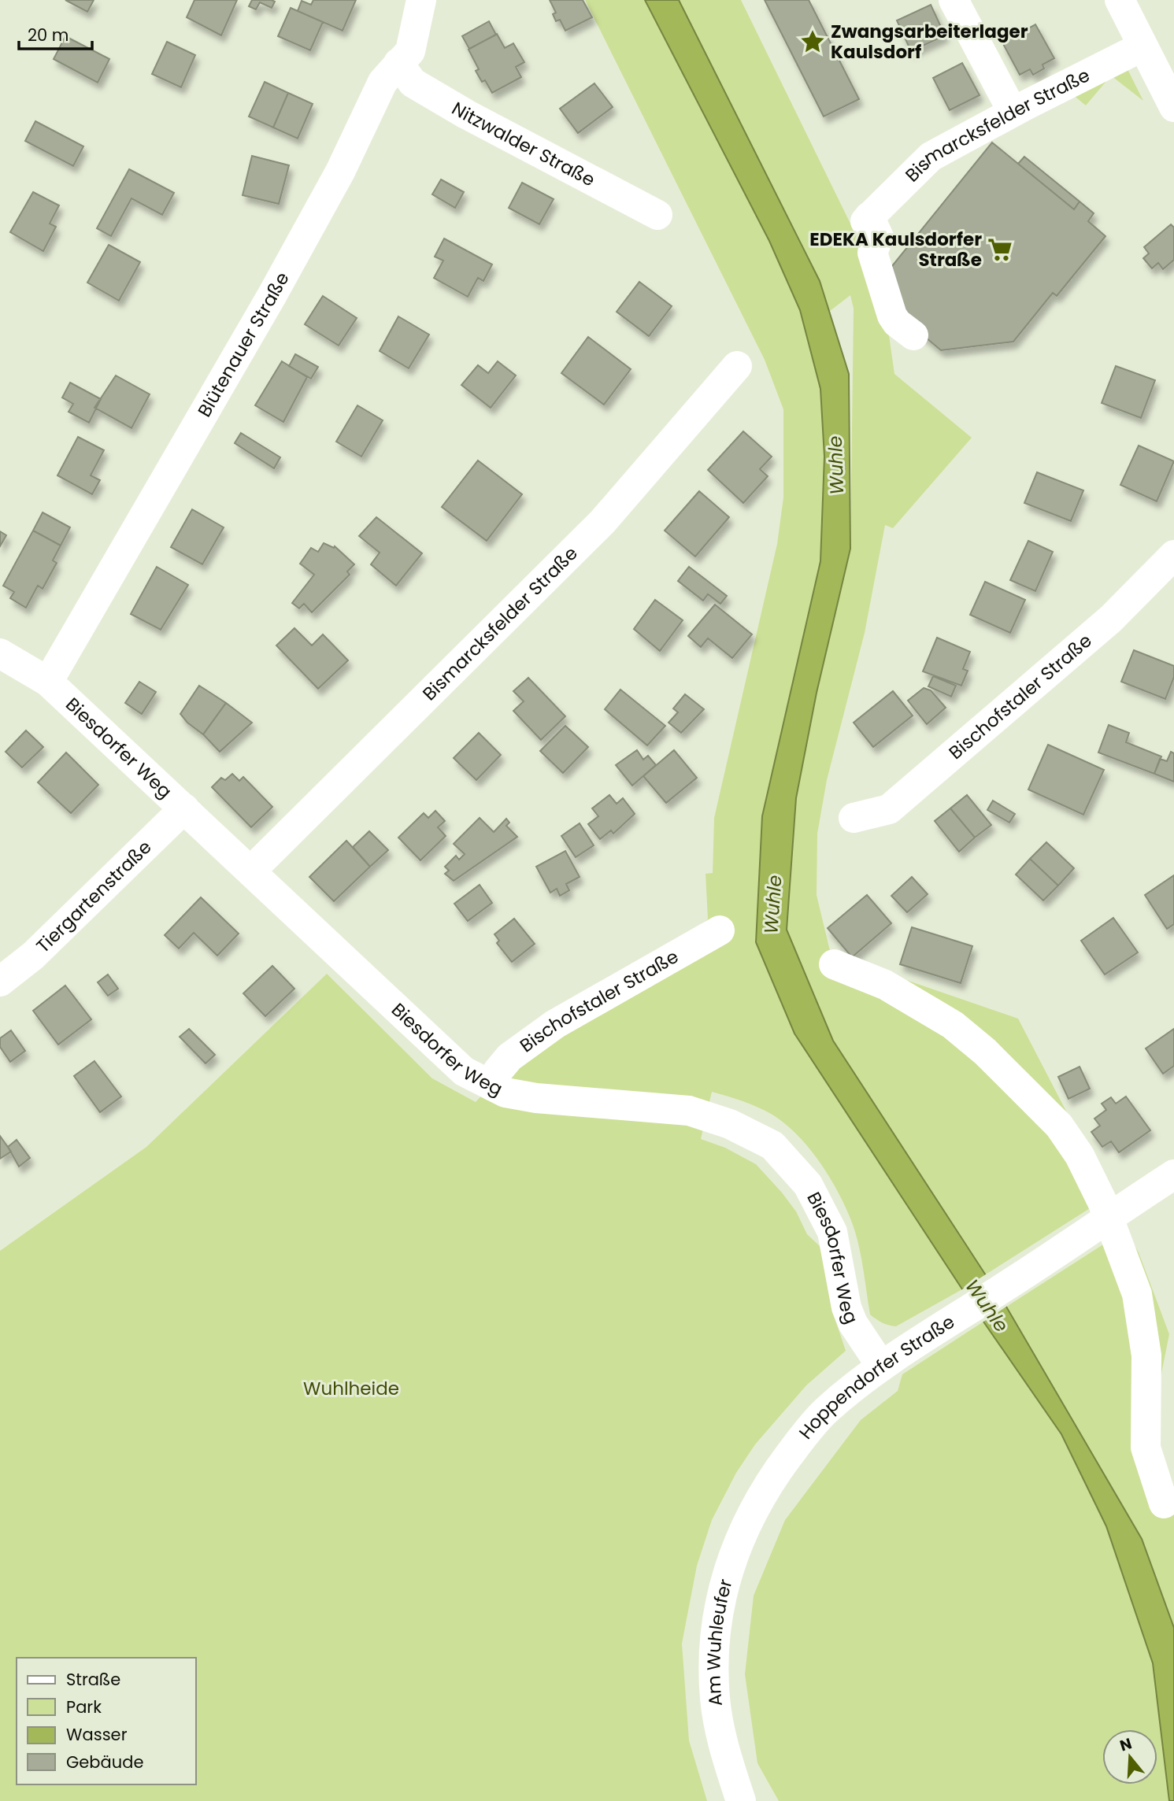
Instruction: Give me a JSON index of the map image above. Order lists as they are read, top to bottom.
{
  "streets": {
    "street": [
      "Bismarcksfelder Straße",
      "Nitzwalder Straße",
      "Blütenauer Straße",
      "Bischofstaler Straße",
      "Biesdorfer Weg",
      "Tiergartenstraße",
      "Hoppendorfer Straße",
      "Am Wuhleufer"
    ]
  },
  "crossings": [
    ["Bismarcksfelder Straße", "Biesdorfer Weg"],
    ["Nitzwalder Straße", "Blütenauer Straße"],
    ["Blütenauer Straße", "Biesdorfer Weg"],
    ["Bischofstaler Straße", "Biesdorfer Weg"],
    ["Biesdorfer Weg", "Tiergartenstraße"],
    ["Biesdorfer Weg", "Hoppendorfer Straße"],
    ["Hoppendorfer Straße", "Am Wuhleufer"]
  ],
  "water": ["Wuhle"],
  "parks": ["Wuhlheide"],
  "places": {
    "place": ["Zwangsarbeiterlager Kaulsdorf"],
    "supermarket": ["EDEKA Kaulsdorfer Straße"]
  },
  "legend": [
    "Straße",
    "Park",
    "Wasser",
    "Gebäude"
  ],
  "scale_bar": "20 m",
  "north": "top"
}
